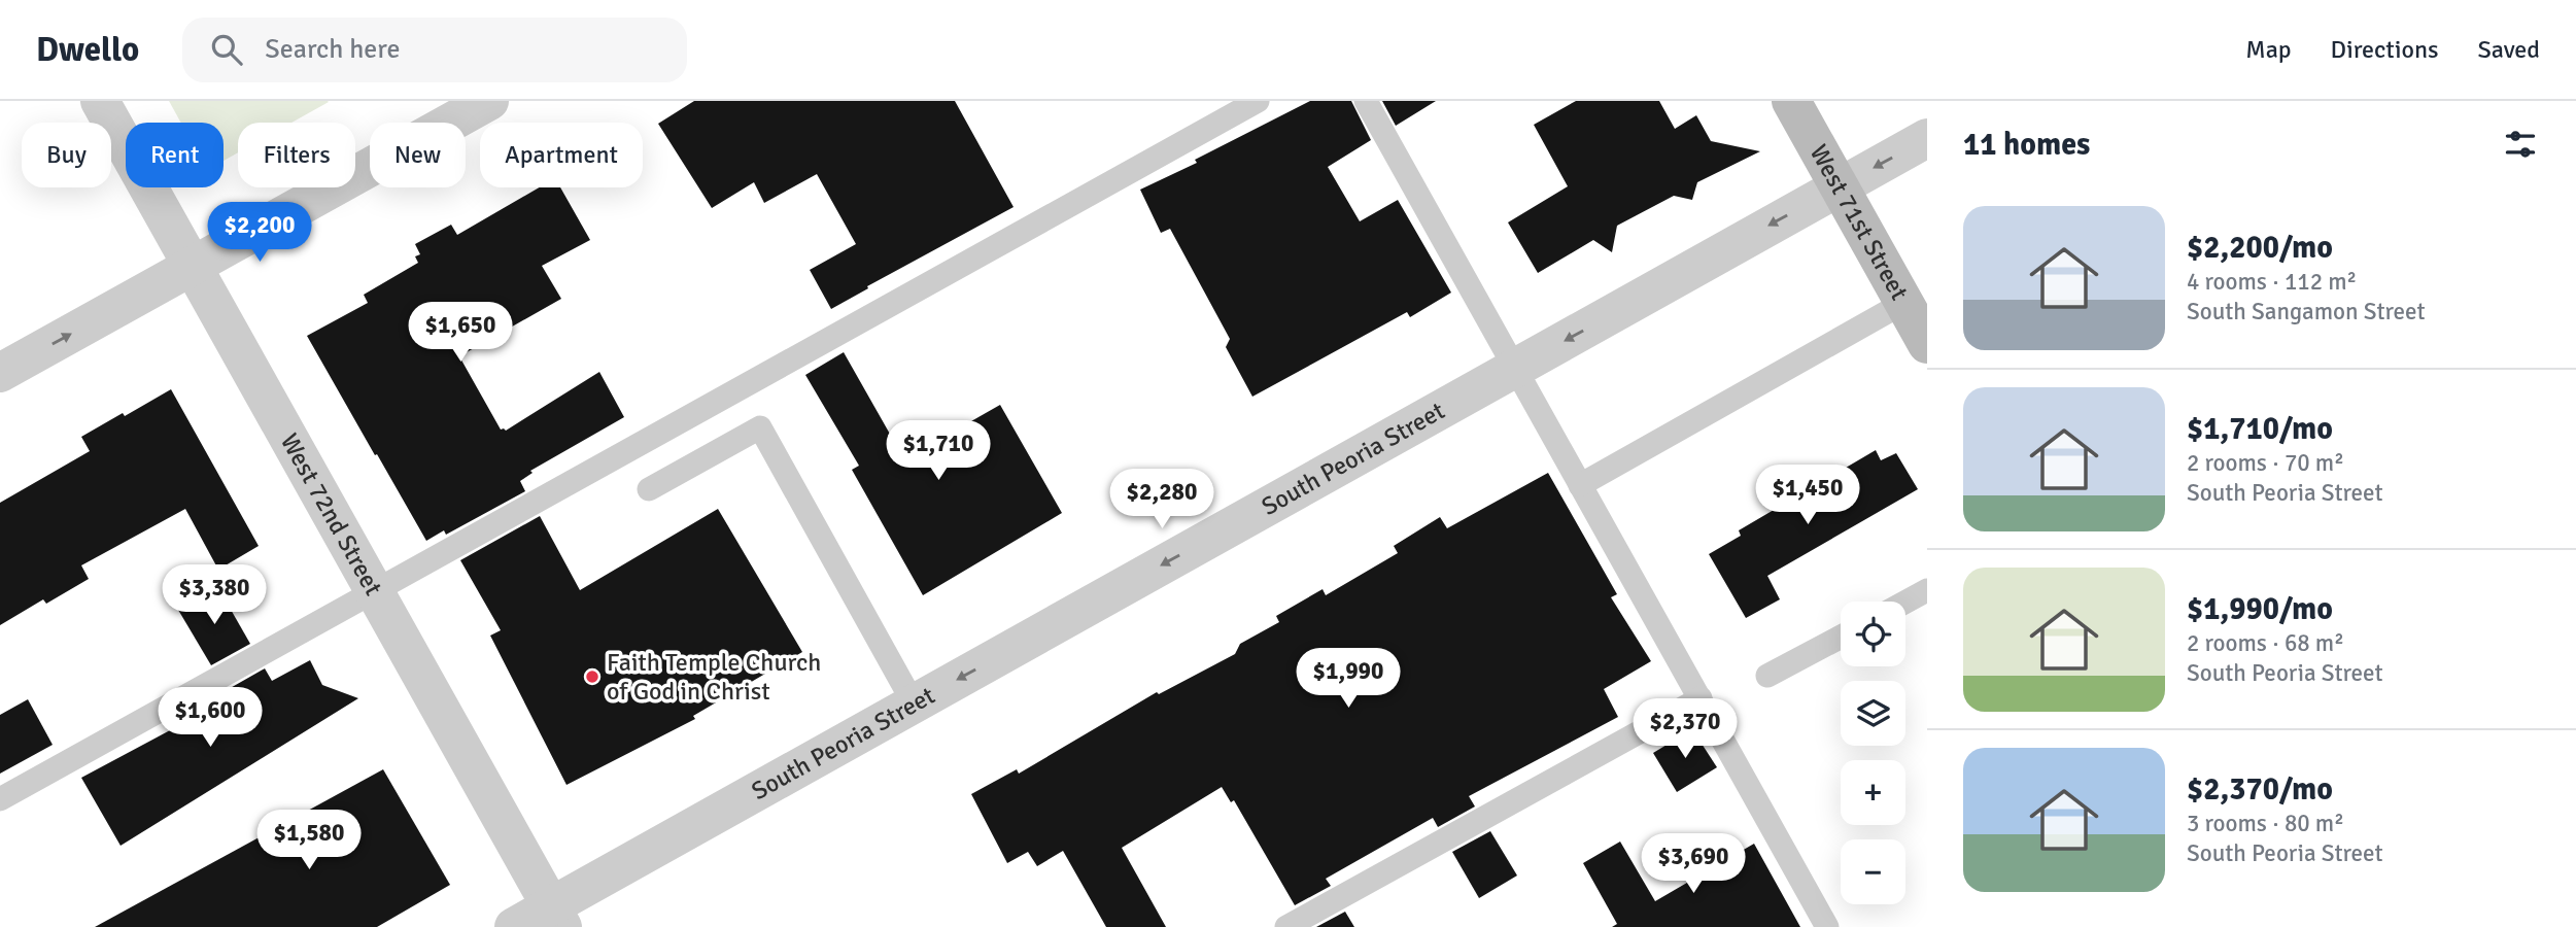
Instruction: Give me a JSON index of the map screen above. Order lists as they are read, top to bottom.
{
  "streets": {
    "main road": ["West 71st Street"],
    "street": ["South Peoria Street", "West 72nd Street"]
  },
  "crossings": [
    ["West 71st Street", "South Peoria Street"],
    ["South Peoria Street", "West 72nd Street"]
  ],
  "one_way": ["South Peoria Street"],
  "places": ["Faith Temple Church of God in Christ"],
  "page": {
    "header": "Dwello",
    "search": "Search here",
    "nav": ["Map", "Directions", "Saved"],
    "heading": "11 homes",
    "chip": [
      "Buy",
      "Rent",
      "Filters",
      "New",
      "Apartment"
    ],
    "list": [
      {
        "name": "$2,200/mo",
        "note": "4 rooms · 112 m² · South Sangamon Street"
      },
      {
        "name": "$1,710/mo",
        "note": "2 rooms · 70 m² · South Peoria Street"
      },
      {
        "name": "$1,990/mo",
        "note": "2 rooms · 68 m² · South Peoria Street"
      },
      {
        "name": "$2,370/mo",
        "note": "3 rooms · 80 m² · South Peoria Street"
      }
    ],
    "price": [
      "$2,200",
      "$1,650",
      "$1,710",
      "$1,450",
      "$2,280",
      "$3,380",
      "$1,990",
      "$1,600",
      "$2,370",
      "$1,580",
      "$3,690"
    ],
    "map_buttons": ["+", "−"]
  }
}
